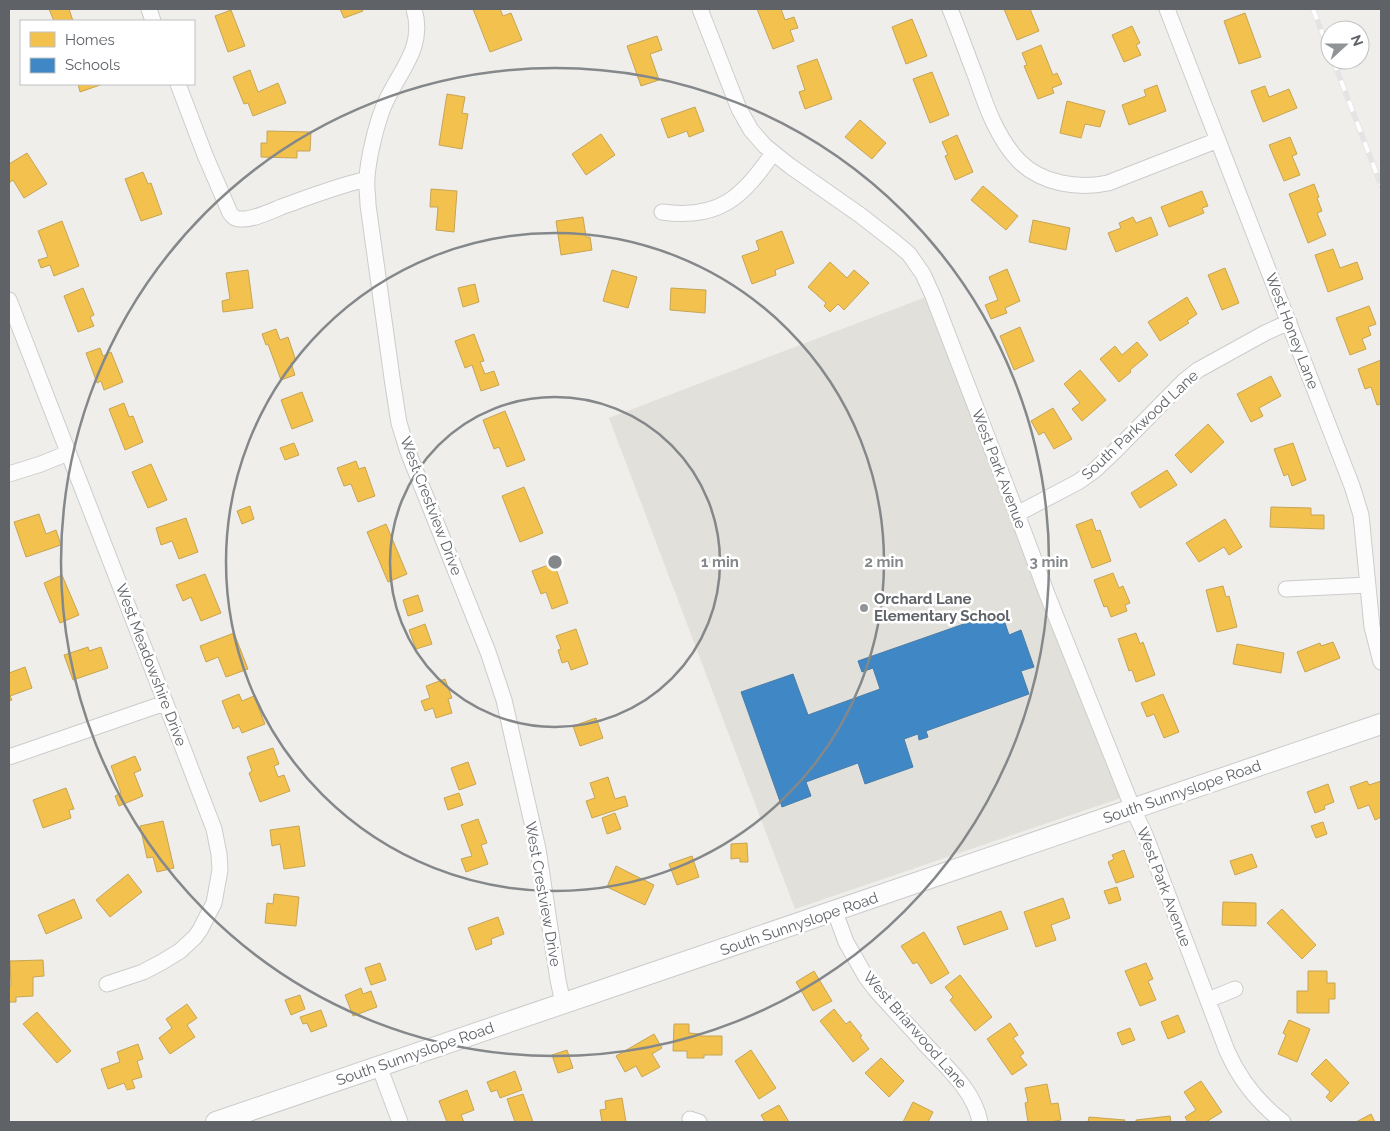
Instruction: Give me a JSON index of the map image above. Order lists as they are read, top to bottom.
{
  "streets": {
    "street": [
      "West Honey Lane",
      "South Parkwood Lane",
      "West Park Avenue",
      "West Crestview Drive",
      "West Meadowshire Drive",
      "South Sunnyslope Road",
      "West Briarwood Lane"
    ]
  },
  "crossings": [
    ["West Honey Lane", "South Parkwood Lane"],
    ["South Parkwood Lane", "West Park Avenue"],
    ["West Park Avenue", "South Sunnyslope Road"],
    ["West Crestview Drive", "South Sunnyslope Road"],
    ["South Sunnyslope Road", "West Briarwood Lane"]
  ],
  "places": ["Orchard Lane Elementary School"],
  "legend": ["Homes", "Schools"],
  "north": "right",
  "rings": ["1 min", "2 min", "3 min"]
}
